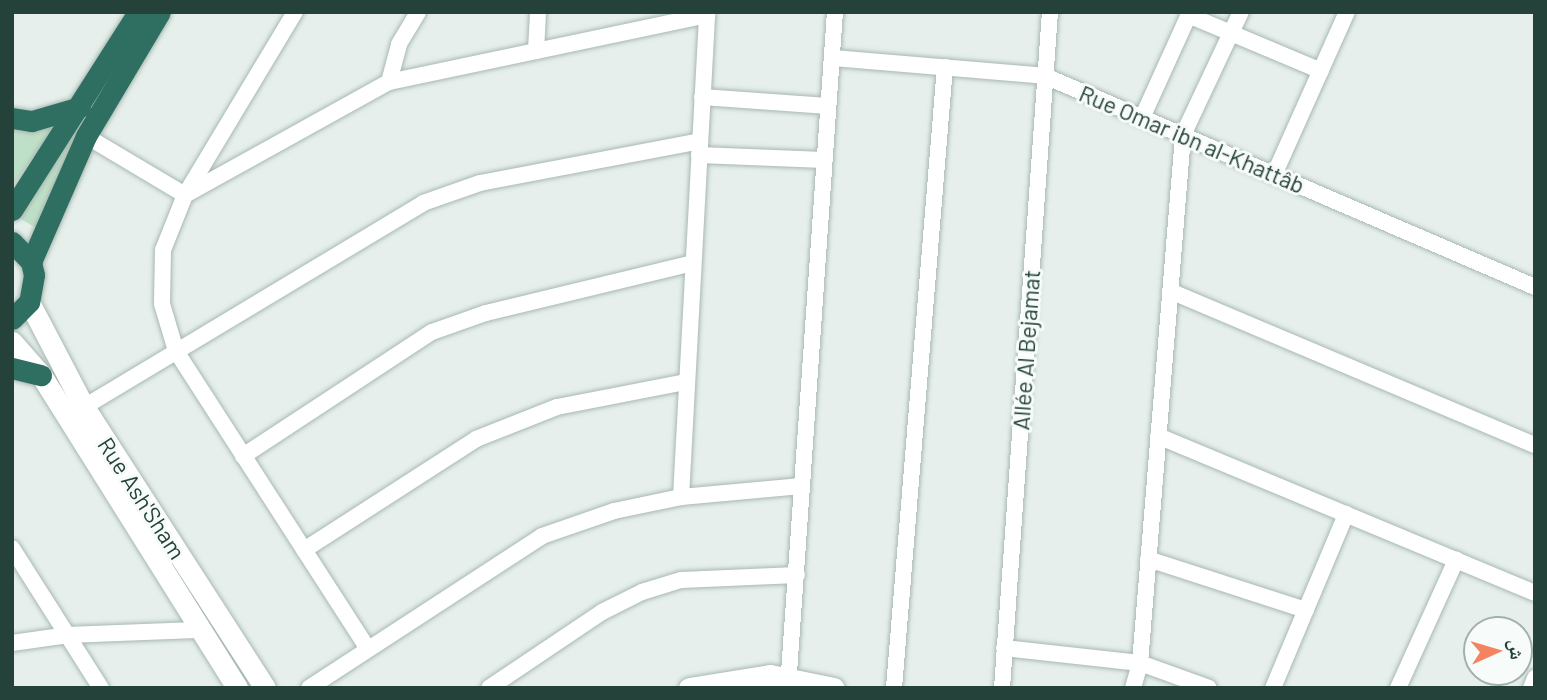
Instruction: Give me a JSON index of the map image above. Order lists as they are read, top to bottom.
{
  "streets": {
    "main road": ["Rue Ash'Sham"],
    "street": ["Rue Omar ibn al-Khattâb", "Allée Al Bejamat"]
  },
  "crossings": [
    ["Rue Omar ibn al-Khattâb", "Allée Al Bejamat"]
  ],
  "north": "right"
}
